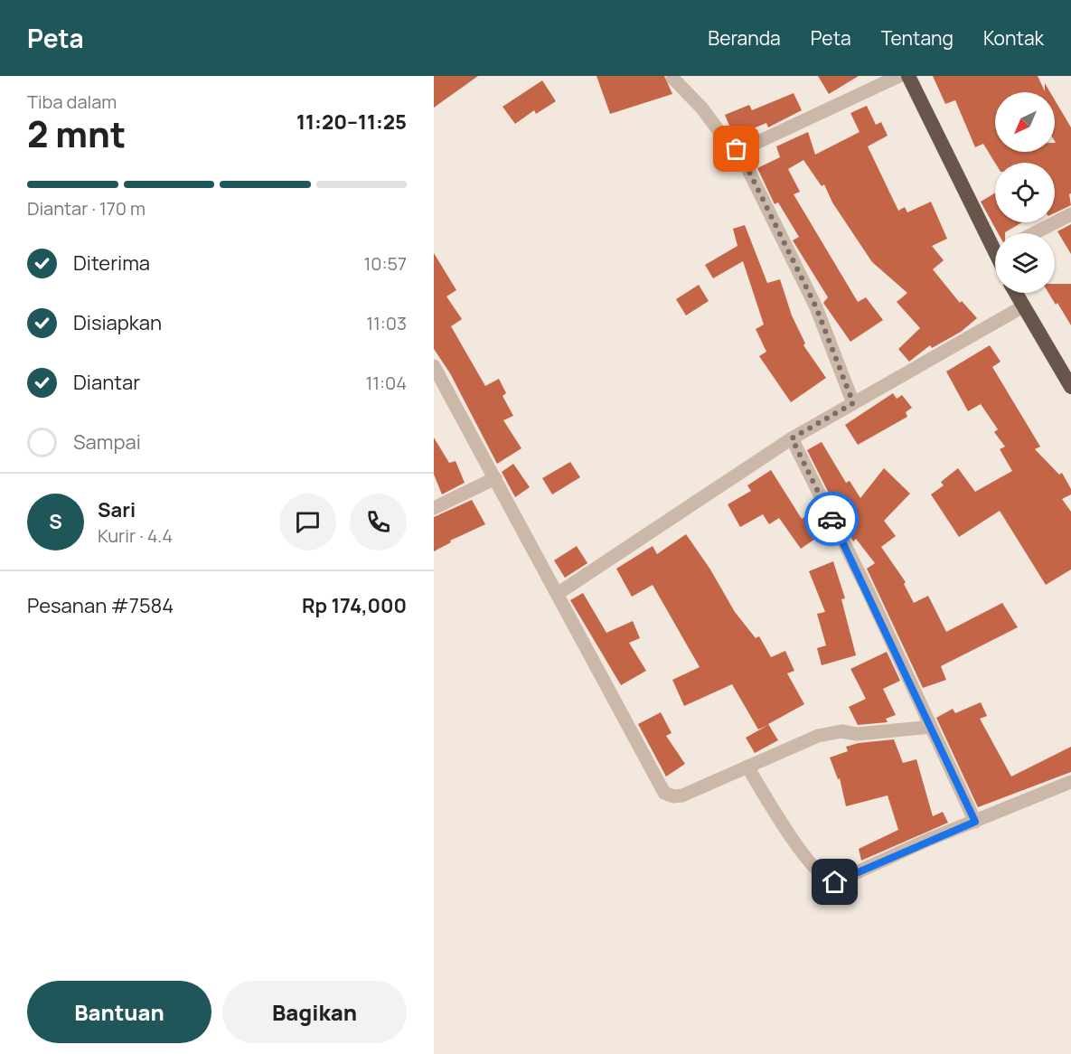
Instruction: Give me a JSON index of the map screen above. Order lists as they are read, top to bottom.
{
  "north": "bottom left",
  "page": {
    "header": "Peta",
    "nav": [
      "Beranda",
      "Peta",
      "Tentang",
      "Kontak"
    ],
    "heading": ["2 mnt", "Tiba dalam", "11:20–11:25"],
    "panel": [
      "Sari",
      "Kurir · 4.4",
      "Pesanan #7584",
      "Rp 174,000"
    ],
    "bar": "Diantar · 170 m",
    "list": [
      ["Diterima", "10:57"],
      ["Disiapkan", "11:03"],
      ["Diantar", "11:04"],
      "Sampai"
    ],
    "round": "S",
    "buttons": ["Bantuan", "Bagikan"]
  }
}
